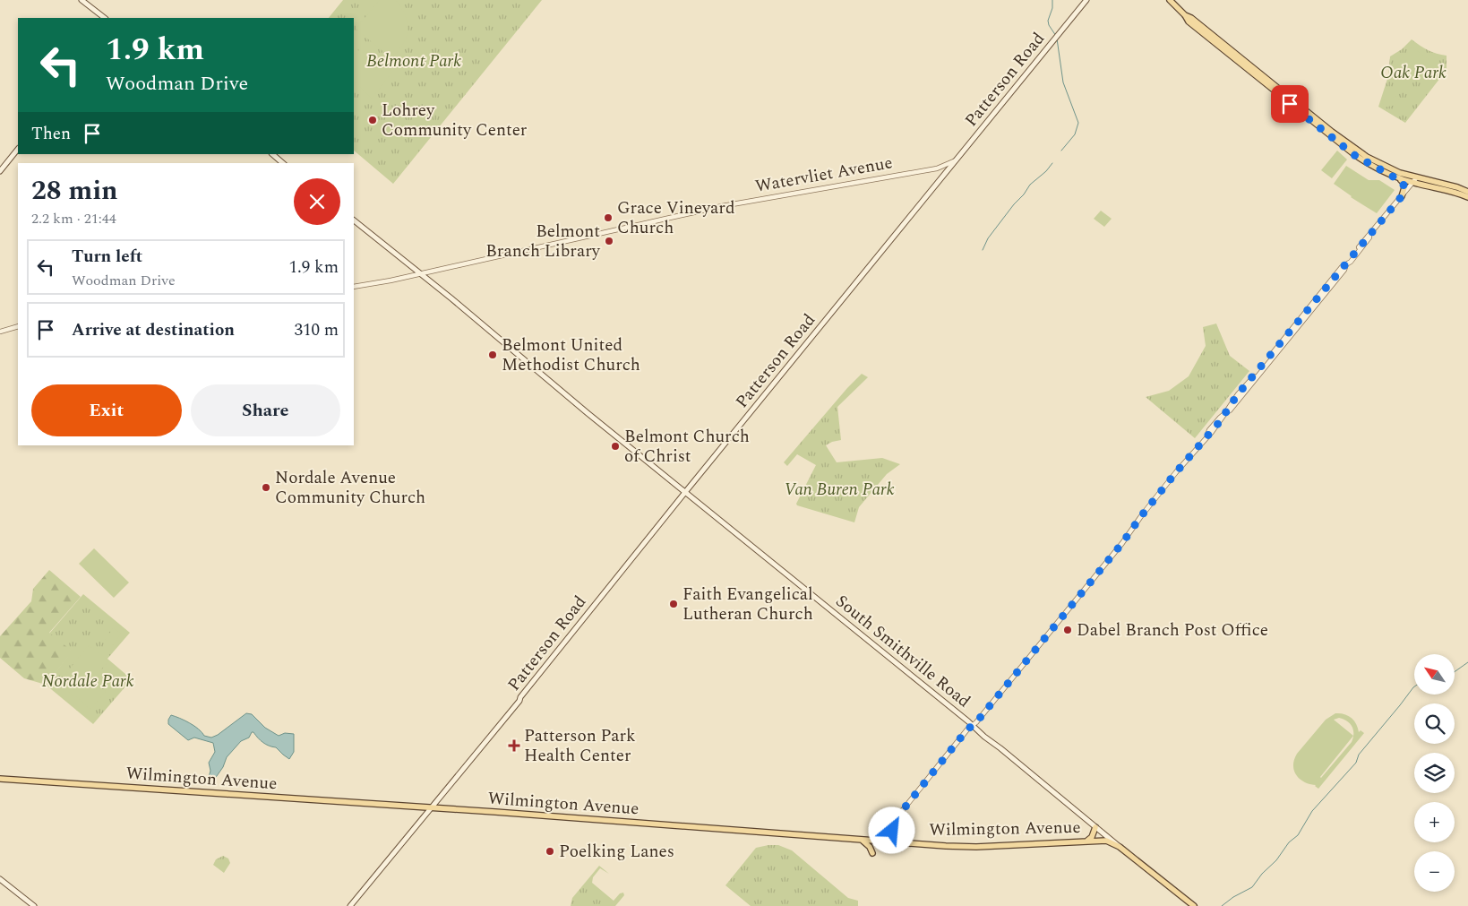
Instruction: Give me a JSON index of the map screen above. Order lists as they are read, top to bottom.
{
  "streets": {
    "main road": ["Patterson Road", "South Smithville Road", "Wilmington Avenue"],
    "street": ["Watervliet Avenue"]
  },
  "crossings": [
    ["Patterson Road", "Watervliet Avenue"],
    ["Patterson Road", "South Smithville Road"],
    ["Patterson Road", "Wilmington Avenue"],
    ["Watervliet Avenue", "South Smithville Road"],
    ["South Smithville Road", "Wilmington Avenue"]
  ],
  "parks": [
    "Belmont Park",
    "Oak Park",
    "Van Buren Park",
    "Nordale Park"
  ],
  "places": {
    "other": [
      "Lohrey Community Center",
      "Grace Vineyard Church",
      "Belmont Branch Library",
      "Belmont United Methodist Church",
      "Belmont Church of Christ",
      "Nordale Avenue Community Church",
      "Faith Evangelical Lutheran Church",
      "Dabel Branch Post Office",
      "Poelking Lanes"
    ],
    "health": ["Patterson Park Health Center"]
  },
  "north": "top left",
  "page": {
    "turn": ["1.9 km", "Woodman Drive"],
    "then": "Then",
    "heading": ["28 min", "2.2 km · 21:44"],
    "list": [
      {
        "name": "Turn left",
        "note": "Woodman Drive",
        "value": "1.9 km"
      },
      {
        "name": "Arrive at destination",
        "value": "310 m"
      }
    ],
    "buttons": ["Exit", "Share"],
    "map_buttons": ["+", "−"]
  }
}
